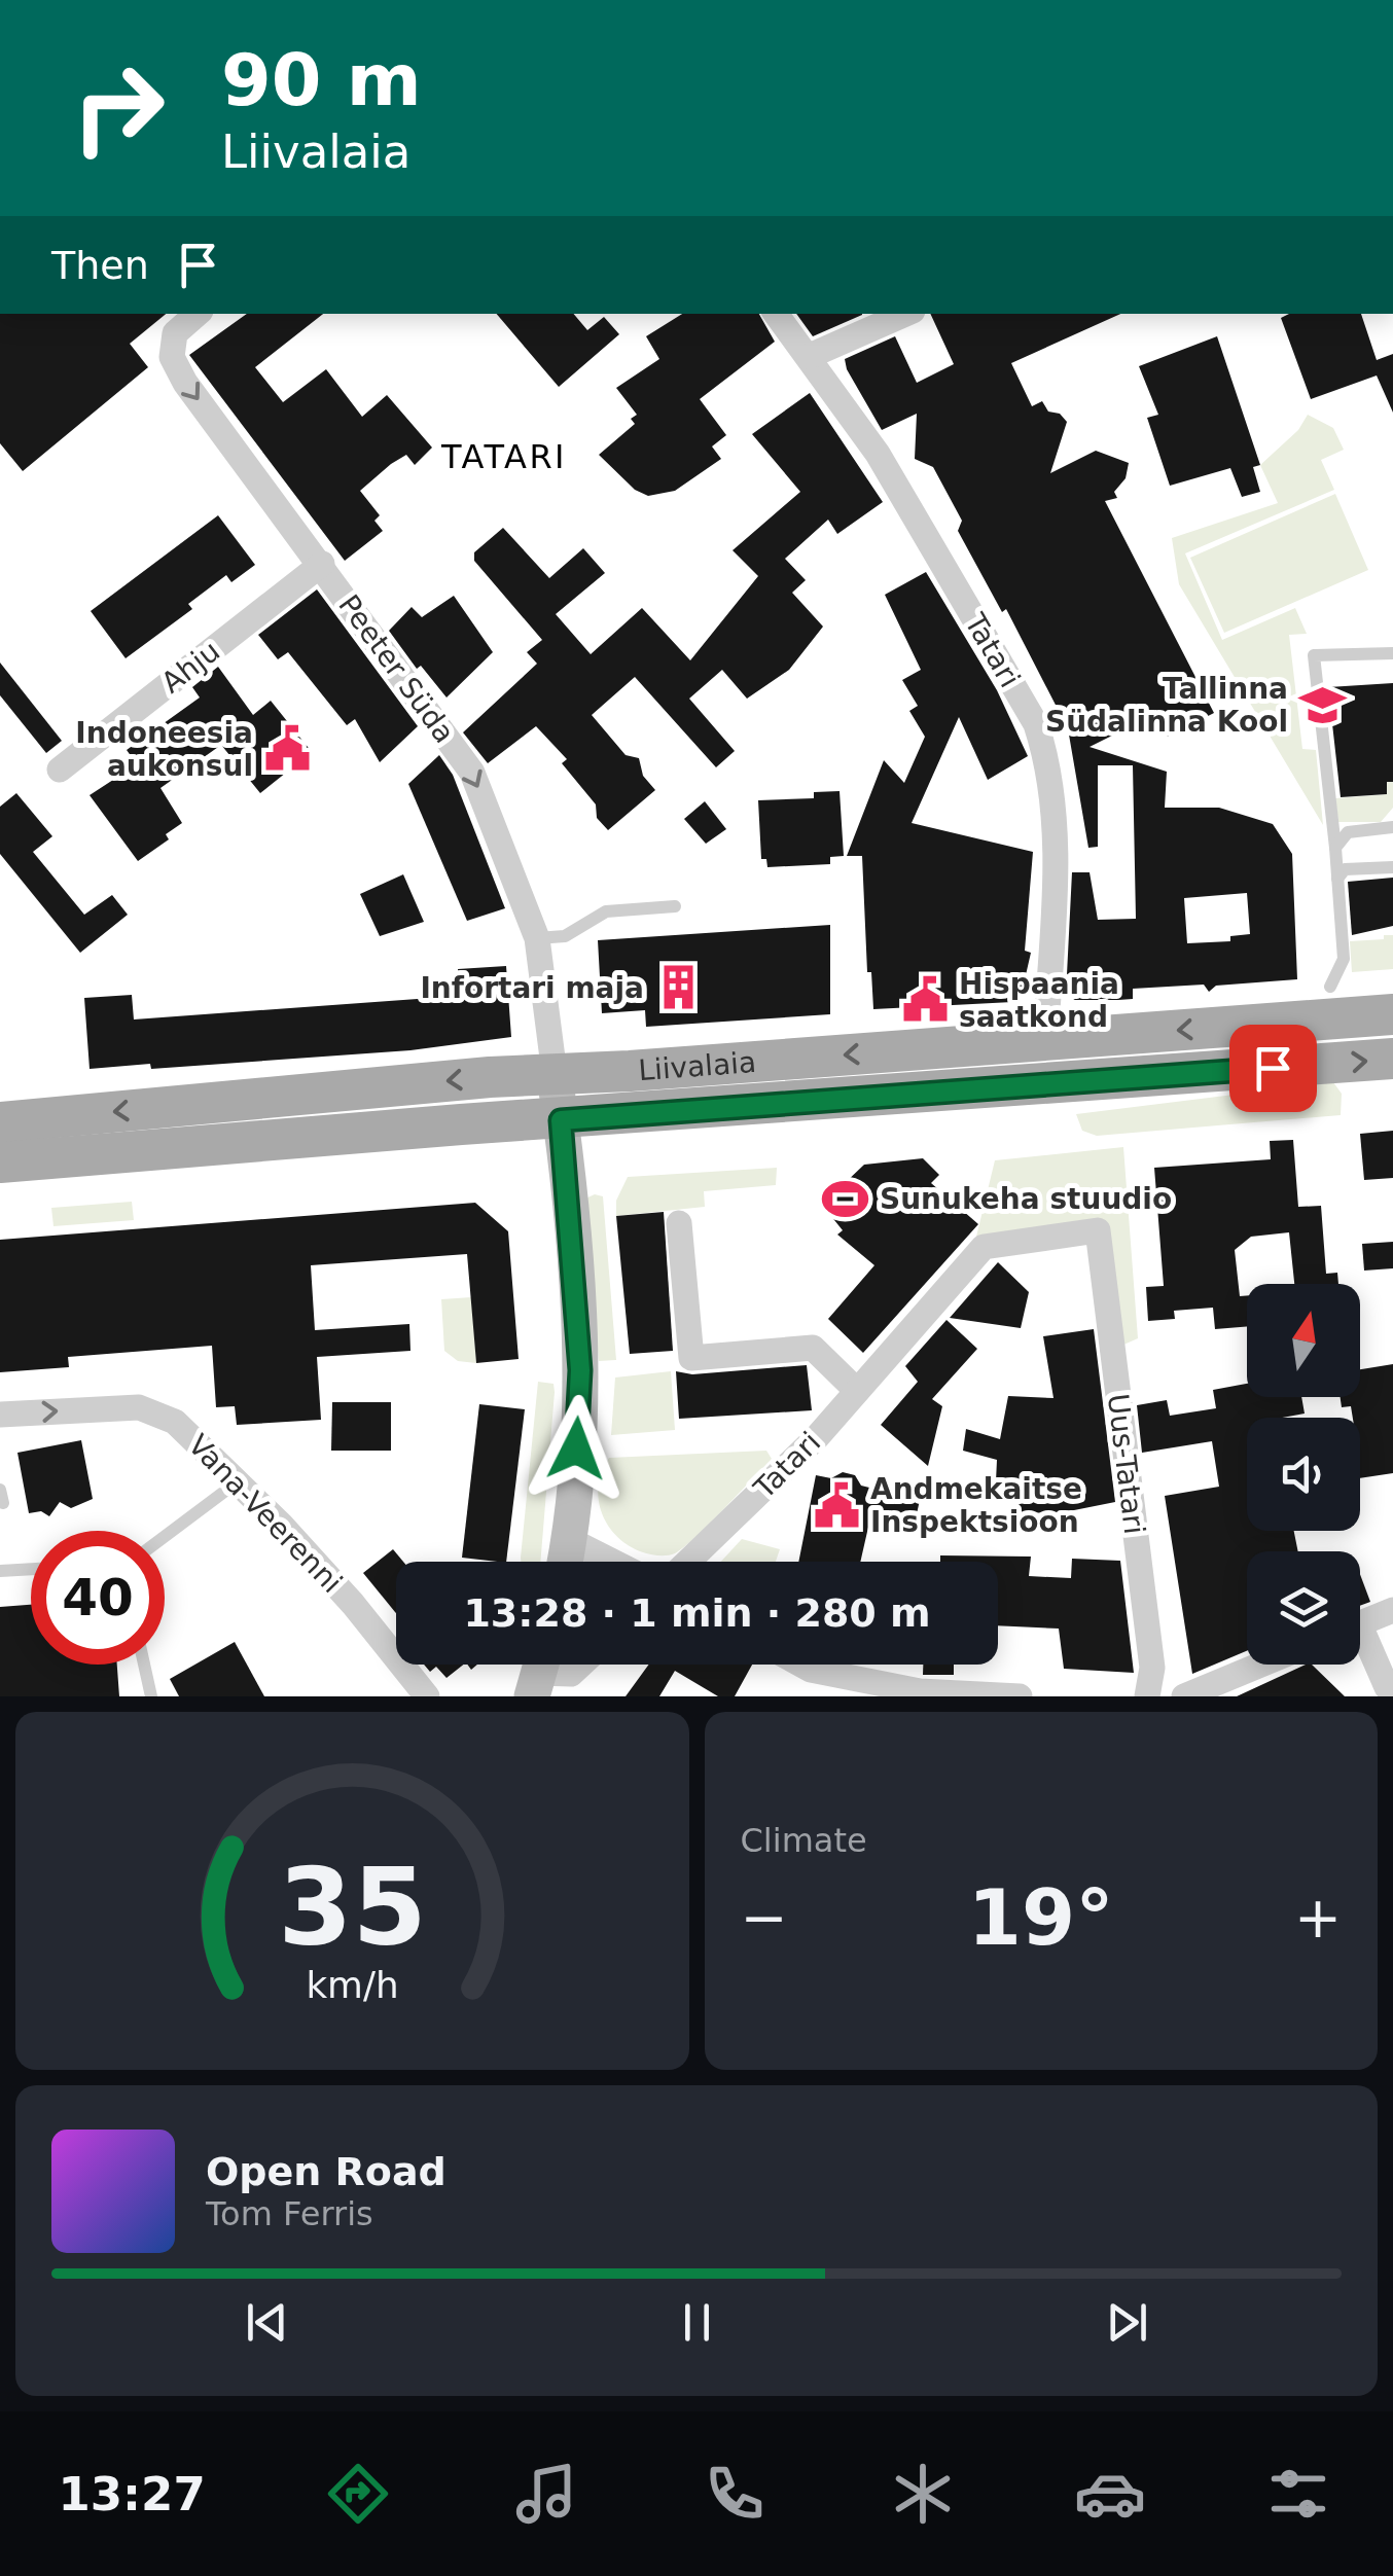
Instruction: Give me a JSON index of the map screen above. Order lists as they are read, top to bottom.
{
  "streets": {
    "main road": ["Liivalaia"],
    "street": [
      "Tatari",
      "Ahju",
      "Peeter Süda",
      "Uus-Tatari",
      "Vana-Veerenni"
    ]
  },
  "crossings": [
    ["Tatari", "Liivalaia"],
    ["Tatari", "Uus-Tatari"],
    ["Ahju", "Peeter Süda"],
    ["Peeter Süda", "Liivalaia"]
  ],
  "one_way": ["Peeter Süda", "Vana-Veerenni"],
  "districts": ["TATARI"],
  "places": {
    "school or university": ["Tallinna Südalinna Kool"],
    "public building": ["Indoneesia aukonsul", "Hispaania saatkond", "Andmekaitse Inspektsioon"],
    "building": ["Infortari maja"],
    "sports": ["Sunukeha stuudio"]
  },
  "north": "top",
  "page": {
    "turn": ["90 m", "Liivalaia"],
    "then": "Then",
    "limit": "40",
    "trip": "13:28 · 1 min · 280 m",
    "tile": "Climate",
    "heat": ["−", "19°", "+"],
    "song": ["Open Road", "Tom Ferris"],
    "tabs": "13:27",
    "gauge": ["35", "km/h"]
  }
}
